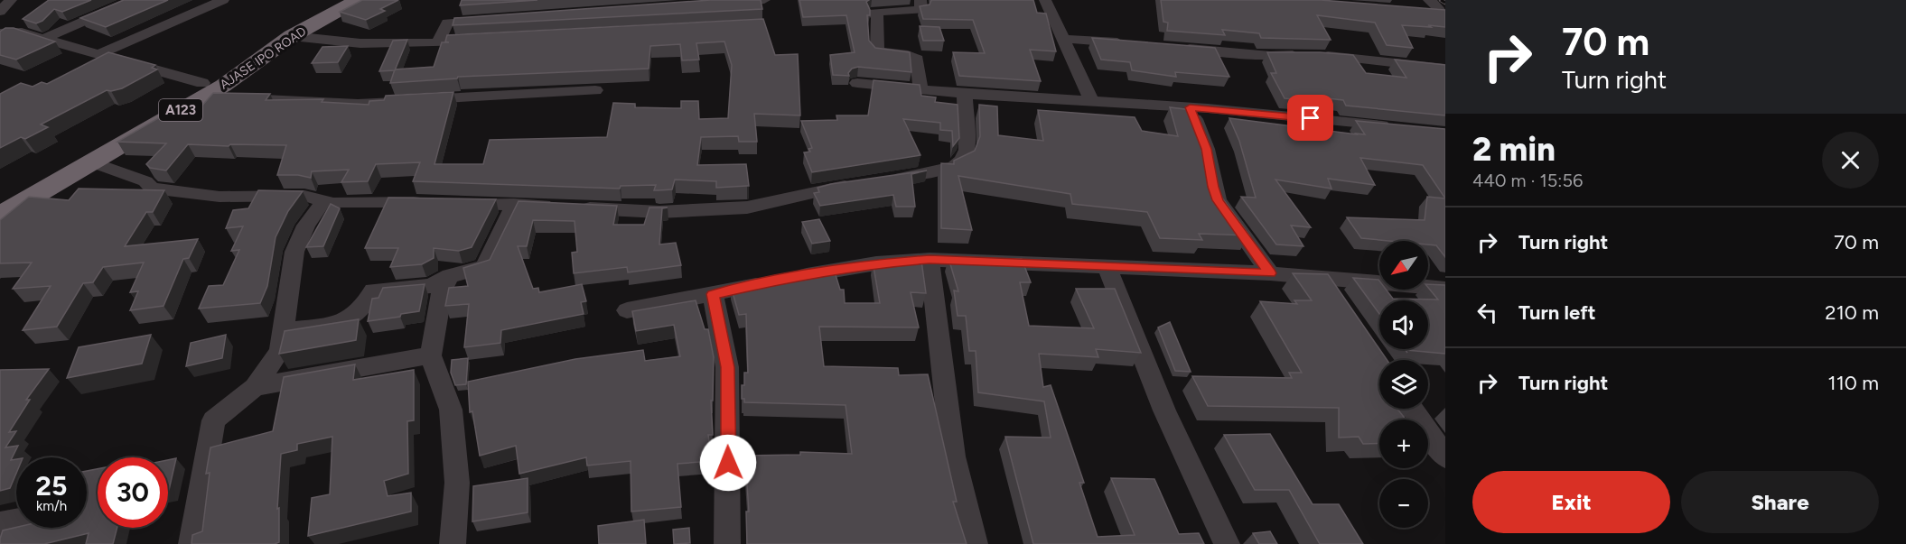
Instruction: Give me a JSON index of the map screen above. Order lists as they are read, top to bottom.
{
  "streets": {
    "highway": ["AJASE IPO ROAD", "A123"]
  },
  "north": "bottom left",
  "page": {
    "turn": ["70 m", "Turn right"],
    "heading": ["2 min", "440 m · 15:56"],
    "list": [
      {
        "name": "Turn right",
        "value": "70 m"
      },
      {
        "name": "Turn left",
        "value": "210 m"
      },
      {
        "name": "Turn right",
        "value": "110 m"
      }
    ],
    "map_buttons": ["+", "−"],
    "speed": "25 km/h",
    "limit": "30",
    "buttons": ["Exit", "Share"]
  }
}
